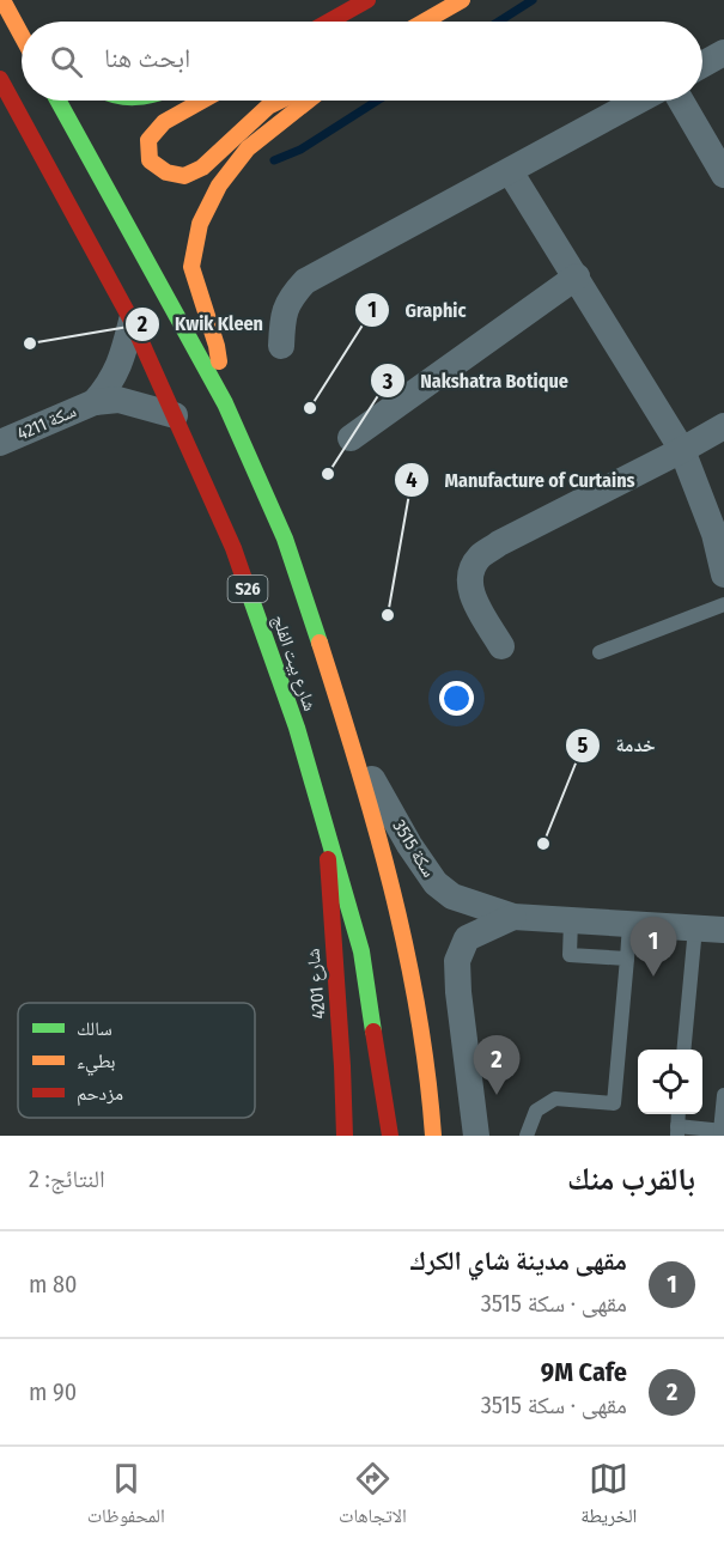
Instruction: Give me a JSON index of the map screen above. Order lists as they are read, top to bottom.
{
  "streets": {
    "main road": ["S26", "شارع بيت الفلج", "شارع 4201"],
    "street": ["سكة 4211", "سكة 3515"]
  },
  "crossings": [
    ["سكة 4211", "شارع بيت الفلج"],
    ["شارع بيت الفلج", "سكة 3515"],
    ["شارع بيت الفلج", "شارع 4201"]
  ],
  "places": [
    "Kwik Kleen",
    "Graphic",
    "Nakshatra Botique",
    "Manufacture of Curtains",
    "خدمة"
  ],
  "legend": ["سالك", "بطيء", "مزدحم"],
  "page": {
    "search": "ابحث هنا",
    "pins": ["1", "2"],
    "heading": ["بالقرب منك", "النتائج: 2"],
    "list": [
      {
        "mark": "1",
        "name": "مقهى مدينة شاي الكرك",
        "note": "مقهى · سكة 3515",
        "value": "80 m"
      },
      {
        "mark": "2",
        "name": "9M Cafe",
        "note": "مقهى · سكة 3515",
        "value": "90 m"
      }
    ],
    "nav": ["الخريطة", "الاتجاهات", "المحفوظات"]
  }
}
